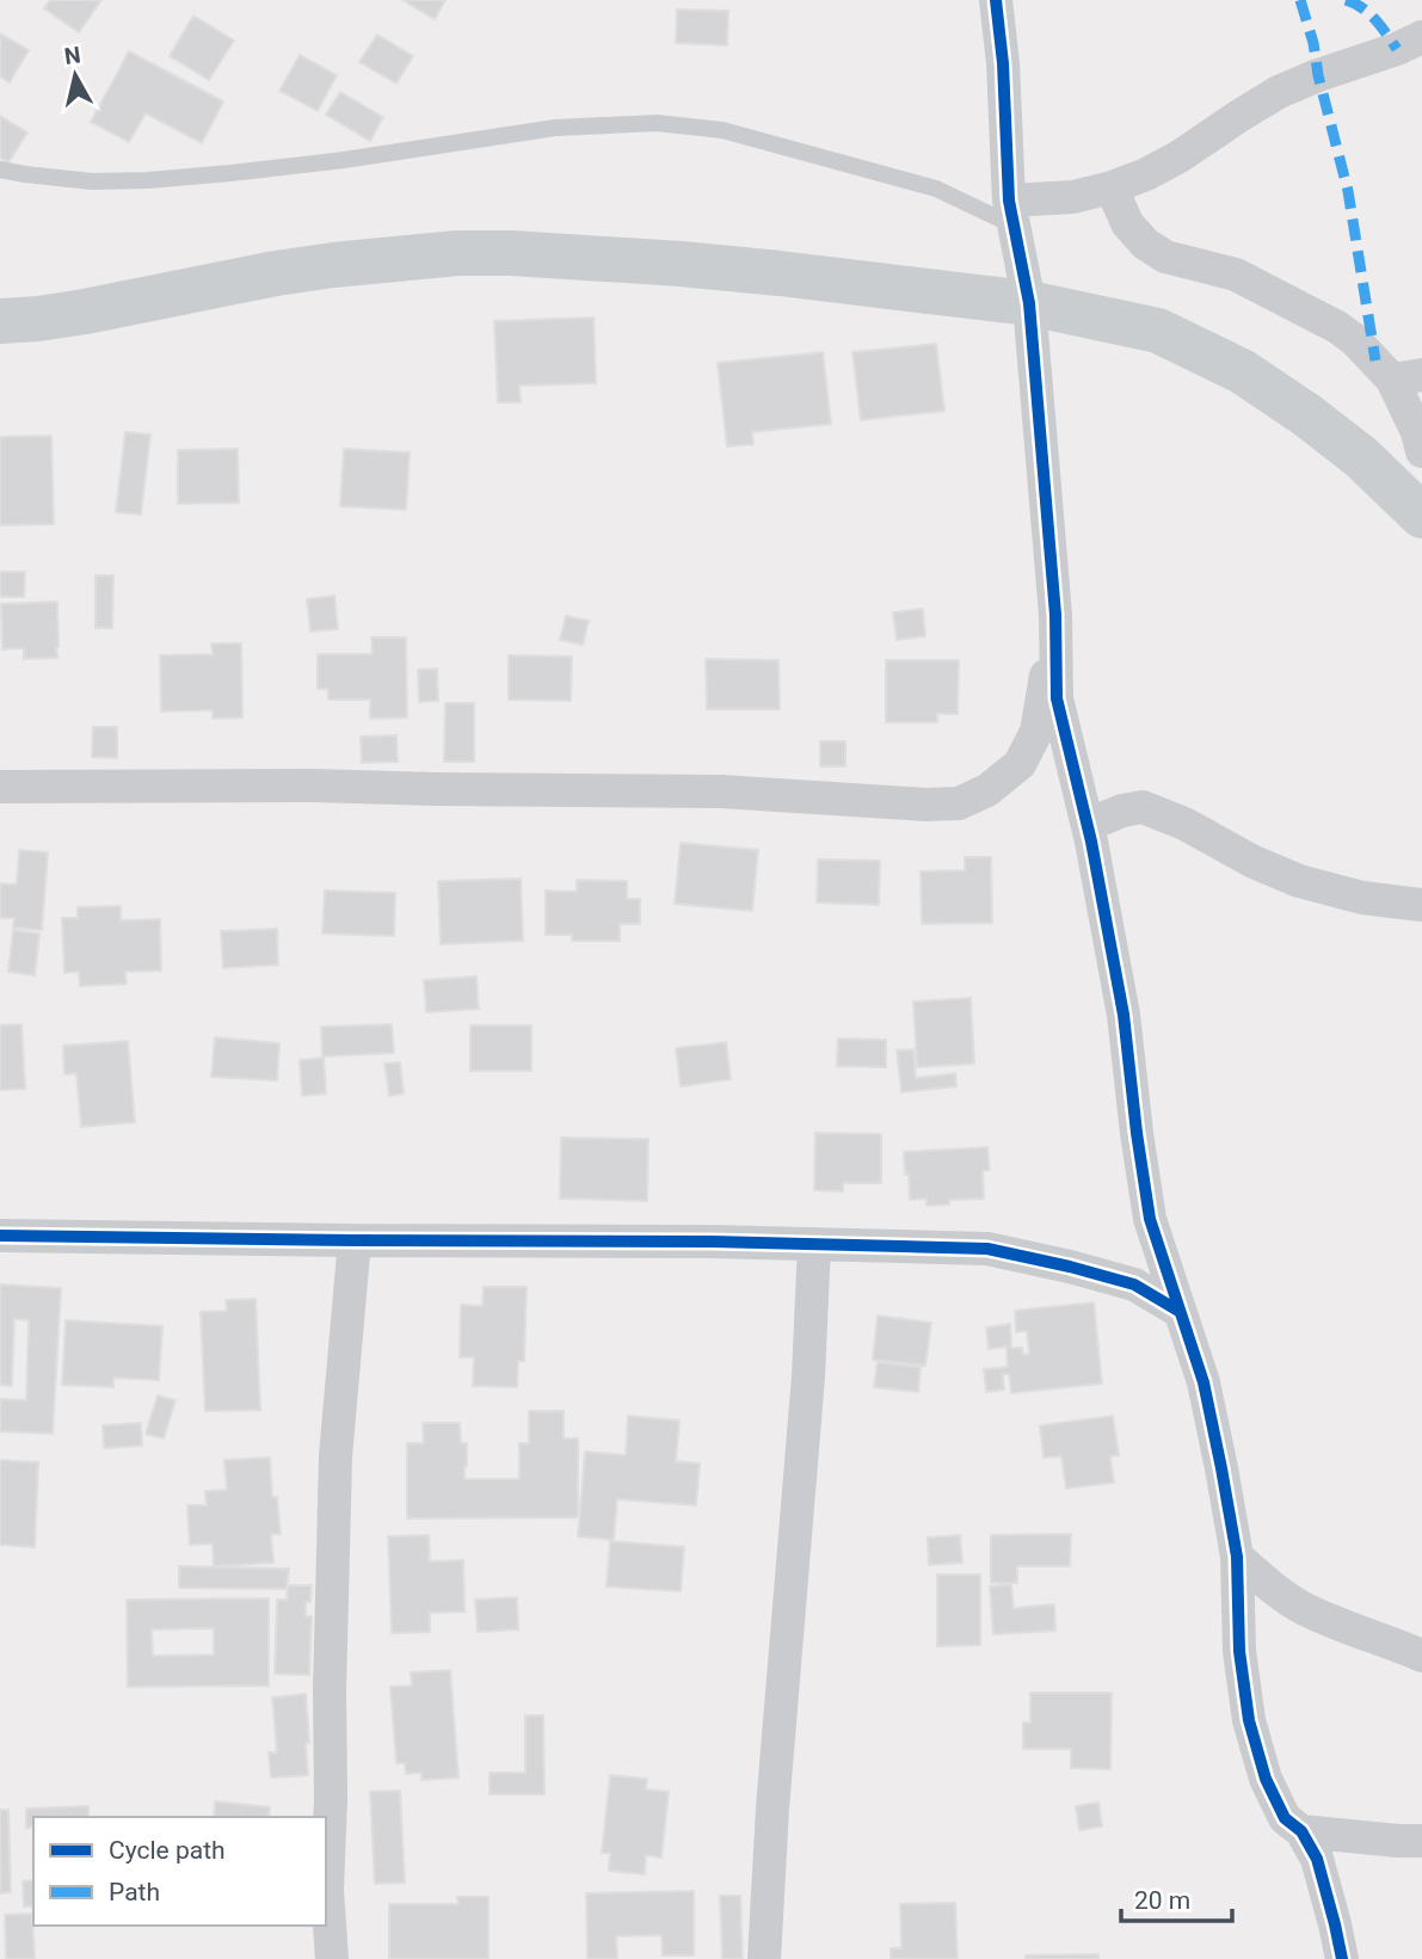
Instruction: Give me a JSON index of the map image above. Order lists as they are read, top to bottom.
{
  "legend": ["Cycle path", "Path"],
  "scale_bar": "20 m",
  "north": "top"
}
